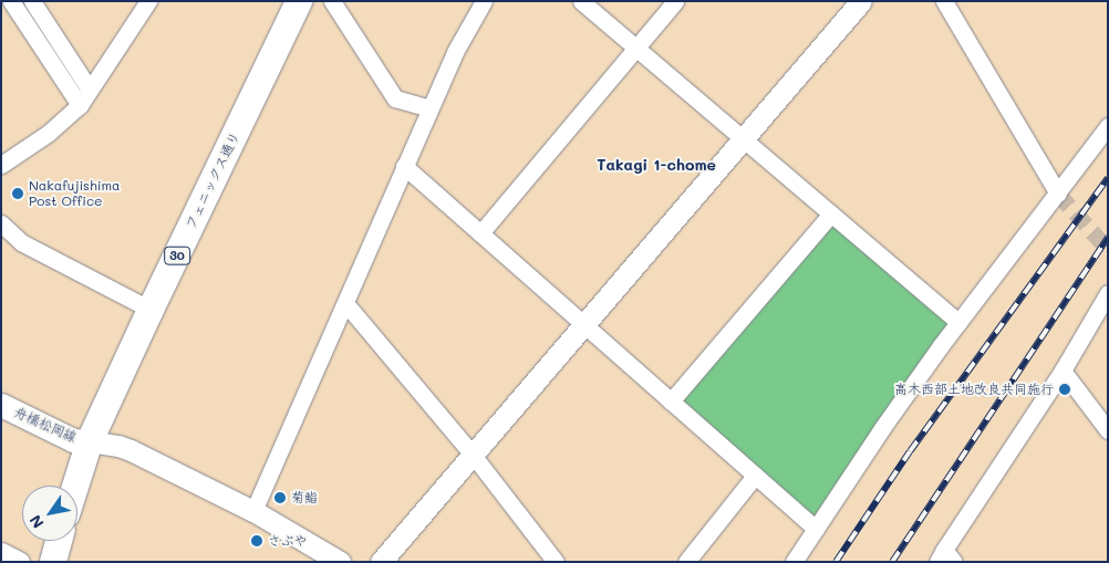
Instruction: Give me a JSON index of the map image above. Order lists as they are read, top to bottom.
{
  "streets": {
    "main road": ["フェニックス通り", "30", "舟橋松岡線"]
  },
  "crossings": [
    ["フェニックス通り", "舟橋松岡線"]
  ],
  "districts": ["Takagi 1-chome"],
  "places": [
    "Nakafujishima Post Office",
    "高木西部土地改良共同施行",
    "菊鮨",
    "さぶや"
  ],
  "north": "bottom left"
}
